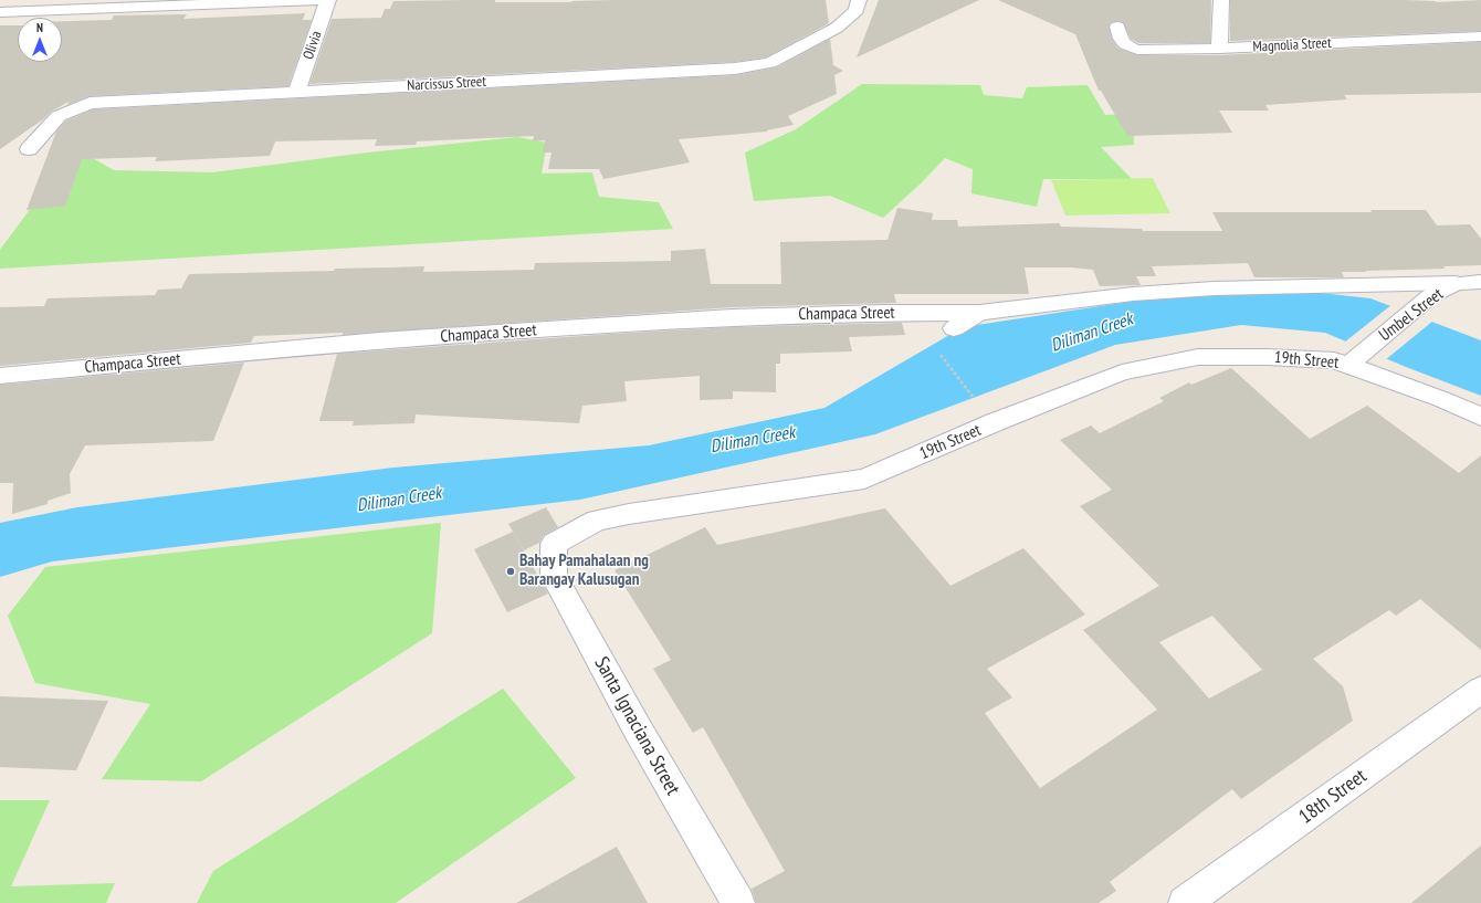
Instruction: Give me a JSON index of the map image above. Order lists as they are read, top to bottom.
{
  "streets": {
    "street": [
      "Olivia",
      "Magnolia Street",
      "Narcissus Street",
      "Champaca Street",
      "Umbel Street",
      "19th Street",
      "Santa Ignaciana Street",
      "18th Street"
    ]
  },
  "crossings": [
    ["Olivia", "Narcissus Street"],
    ["Champaca Street", "Umbel Street"],
    ["Umbel Street", "19th Street"],
    ["19th Street", "Santa Ignaciana Street"]
  ],
  "water": ["Diliman Creek"],
  "places": ["Bahay Pamahalaan ng Barangay Kalusugan"],
  "north": "top"
}
